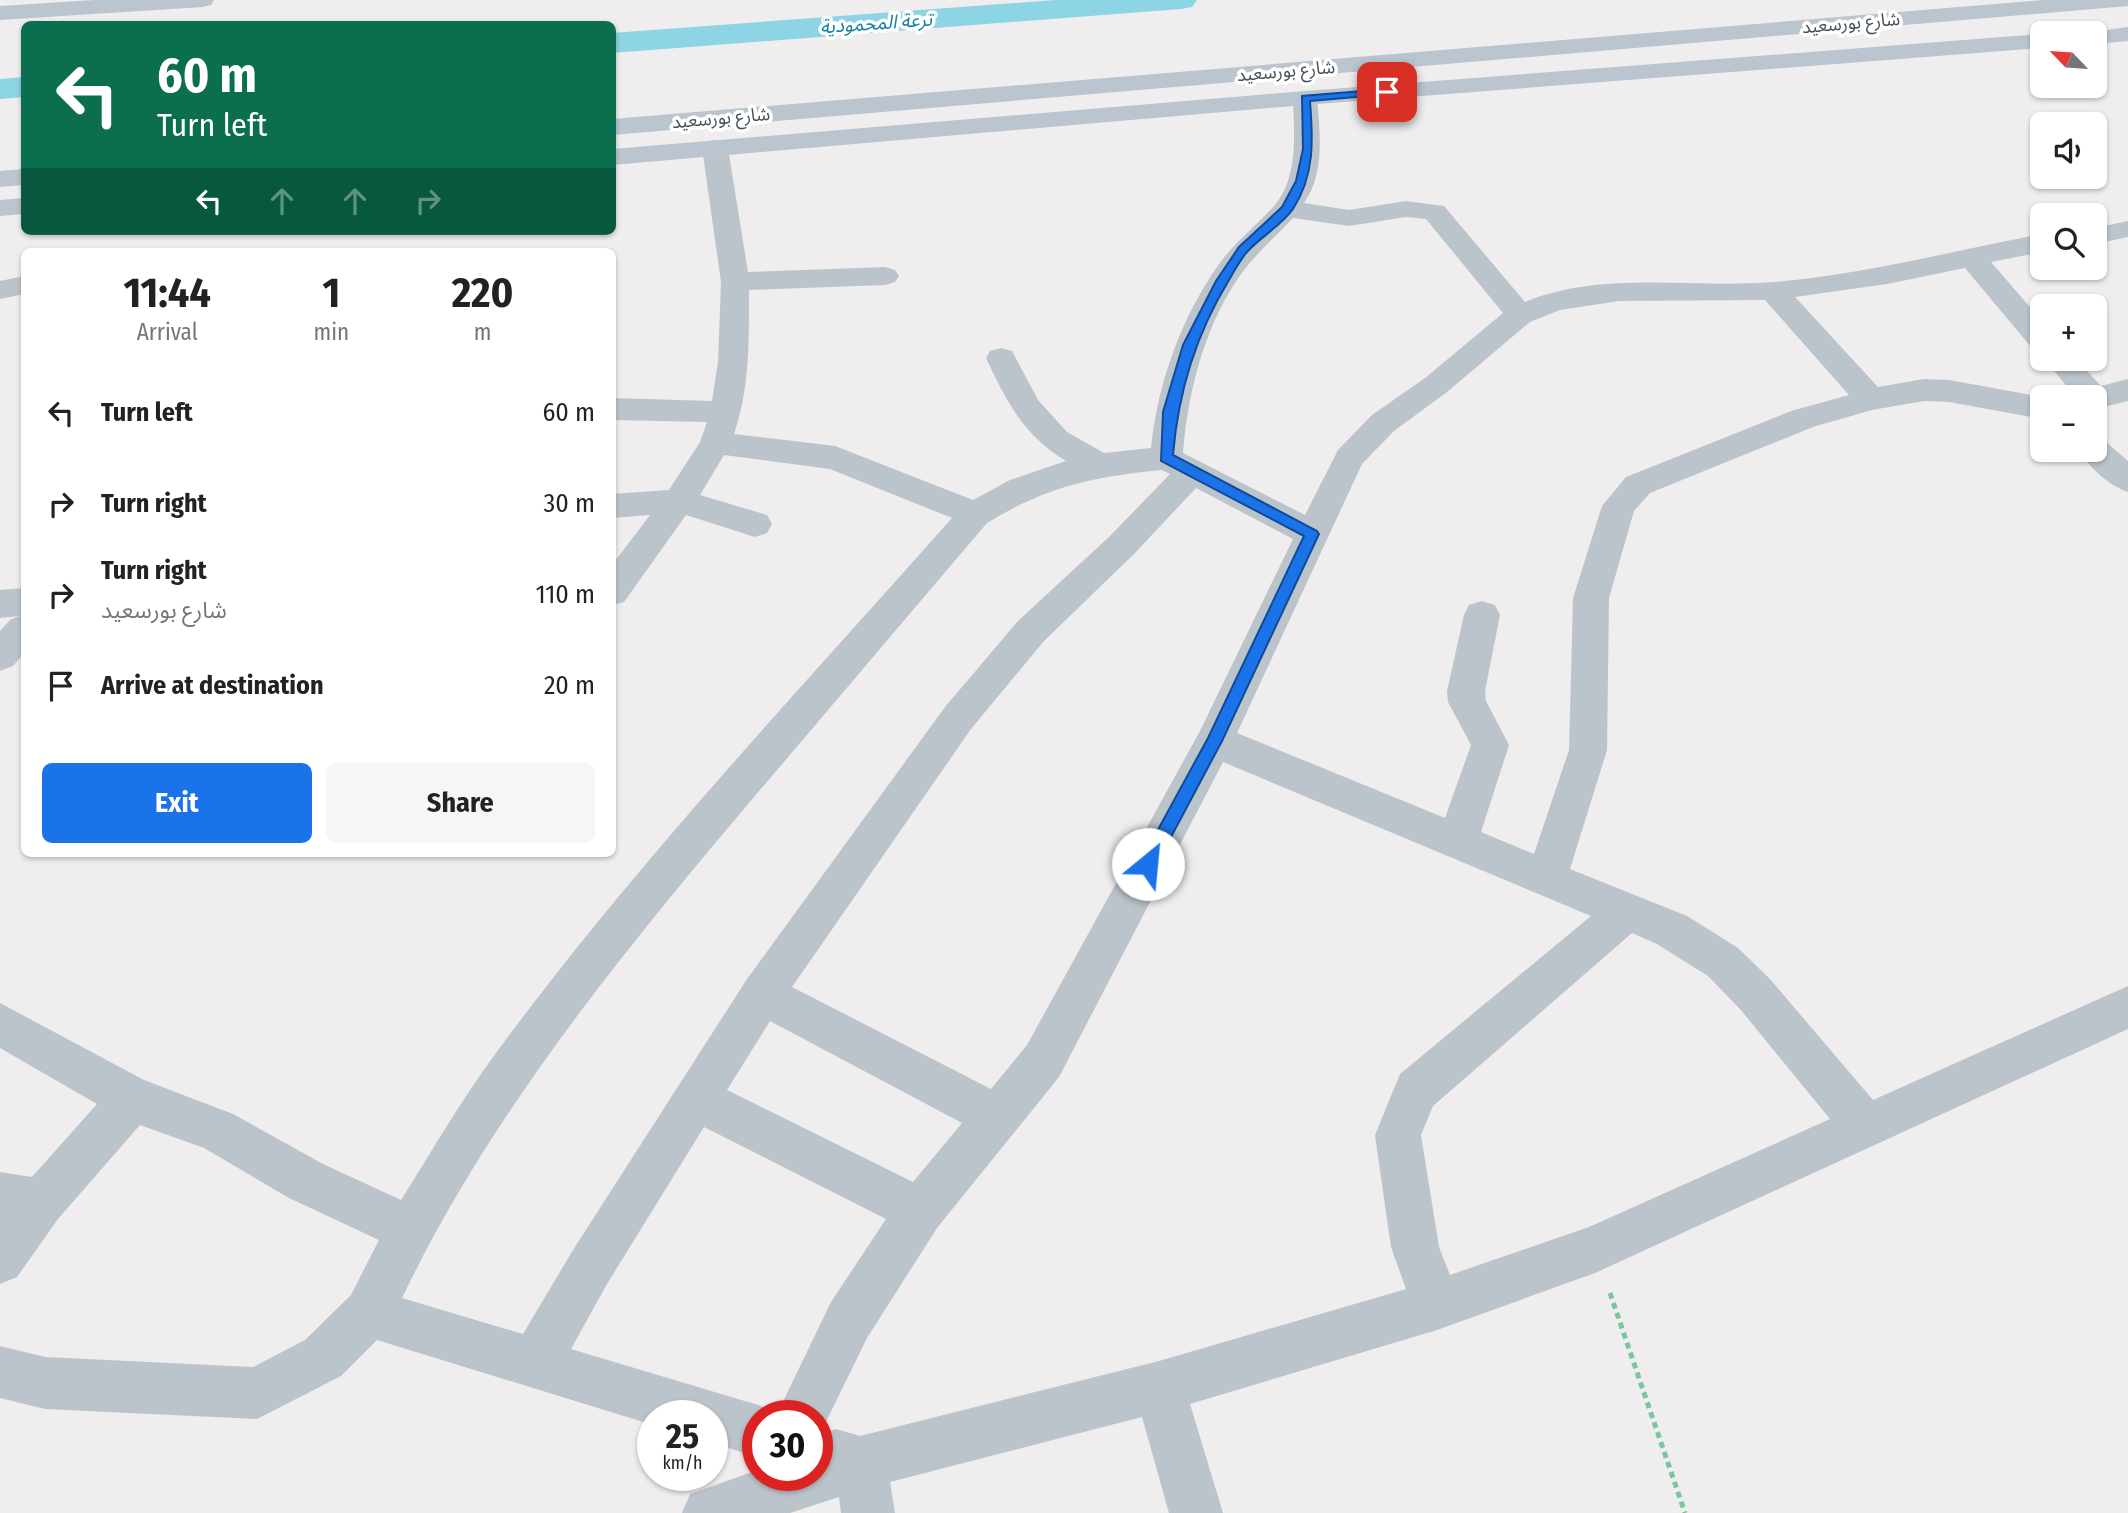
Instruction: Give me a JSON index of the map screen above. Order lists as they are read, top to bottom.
{
  "streets": {
    "main road": ["شارع بورسعيد"]
  },
  "water": ["ترعة المحمودية"],
  "north": "top left",
  "page": {
    "map_buttons": ["+", "−"],
    "turn": ["60 m", "Turn left"],
    "eta": [
      "11:44",
      "Arrival",
      "1",
      "min",
      "220",
      "m"
    ],
    "list": [
      {
        "name": "Turn left",
        "value": "60 m"
      },
      {
        "name": "Turn right",
        "value": "30 m"
      },
      {
        "name": "Turn right",
        "note": "شارع بورسعيد",
        "value": "110 m"
      },
      {
        "name": "Arrive at destination",
        "value": "20 m"
      }
    ],
    "buttons": ["Exit", "Share"],
    "speed": "25 km/h",
    "limit": "30"
  }
}
